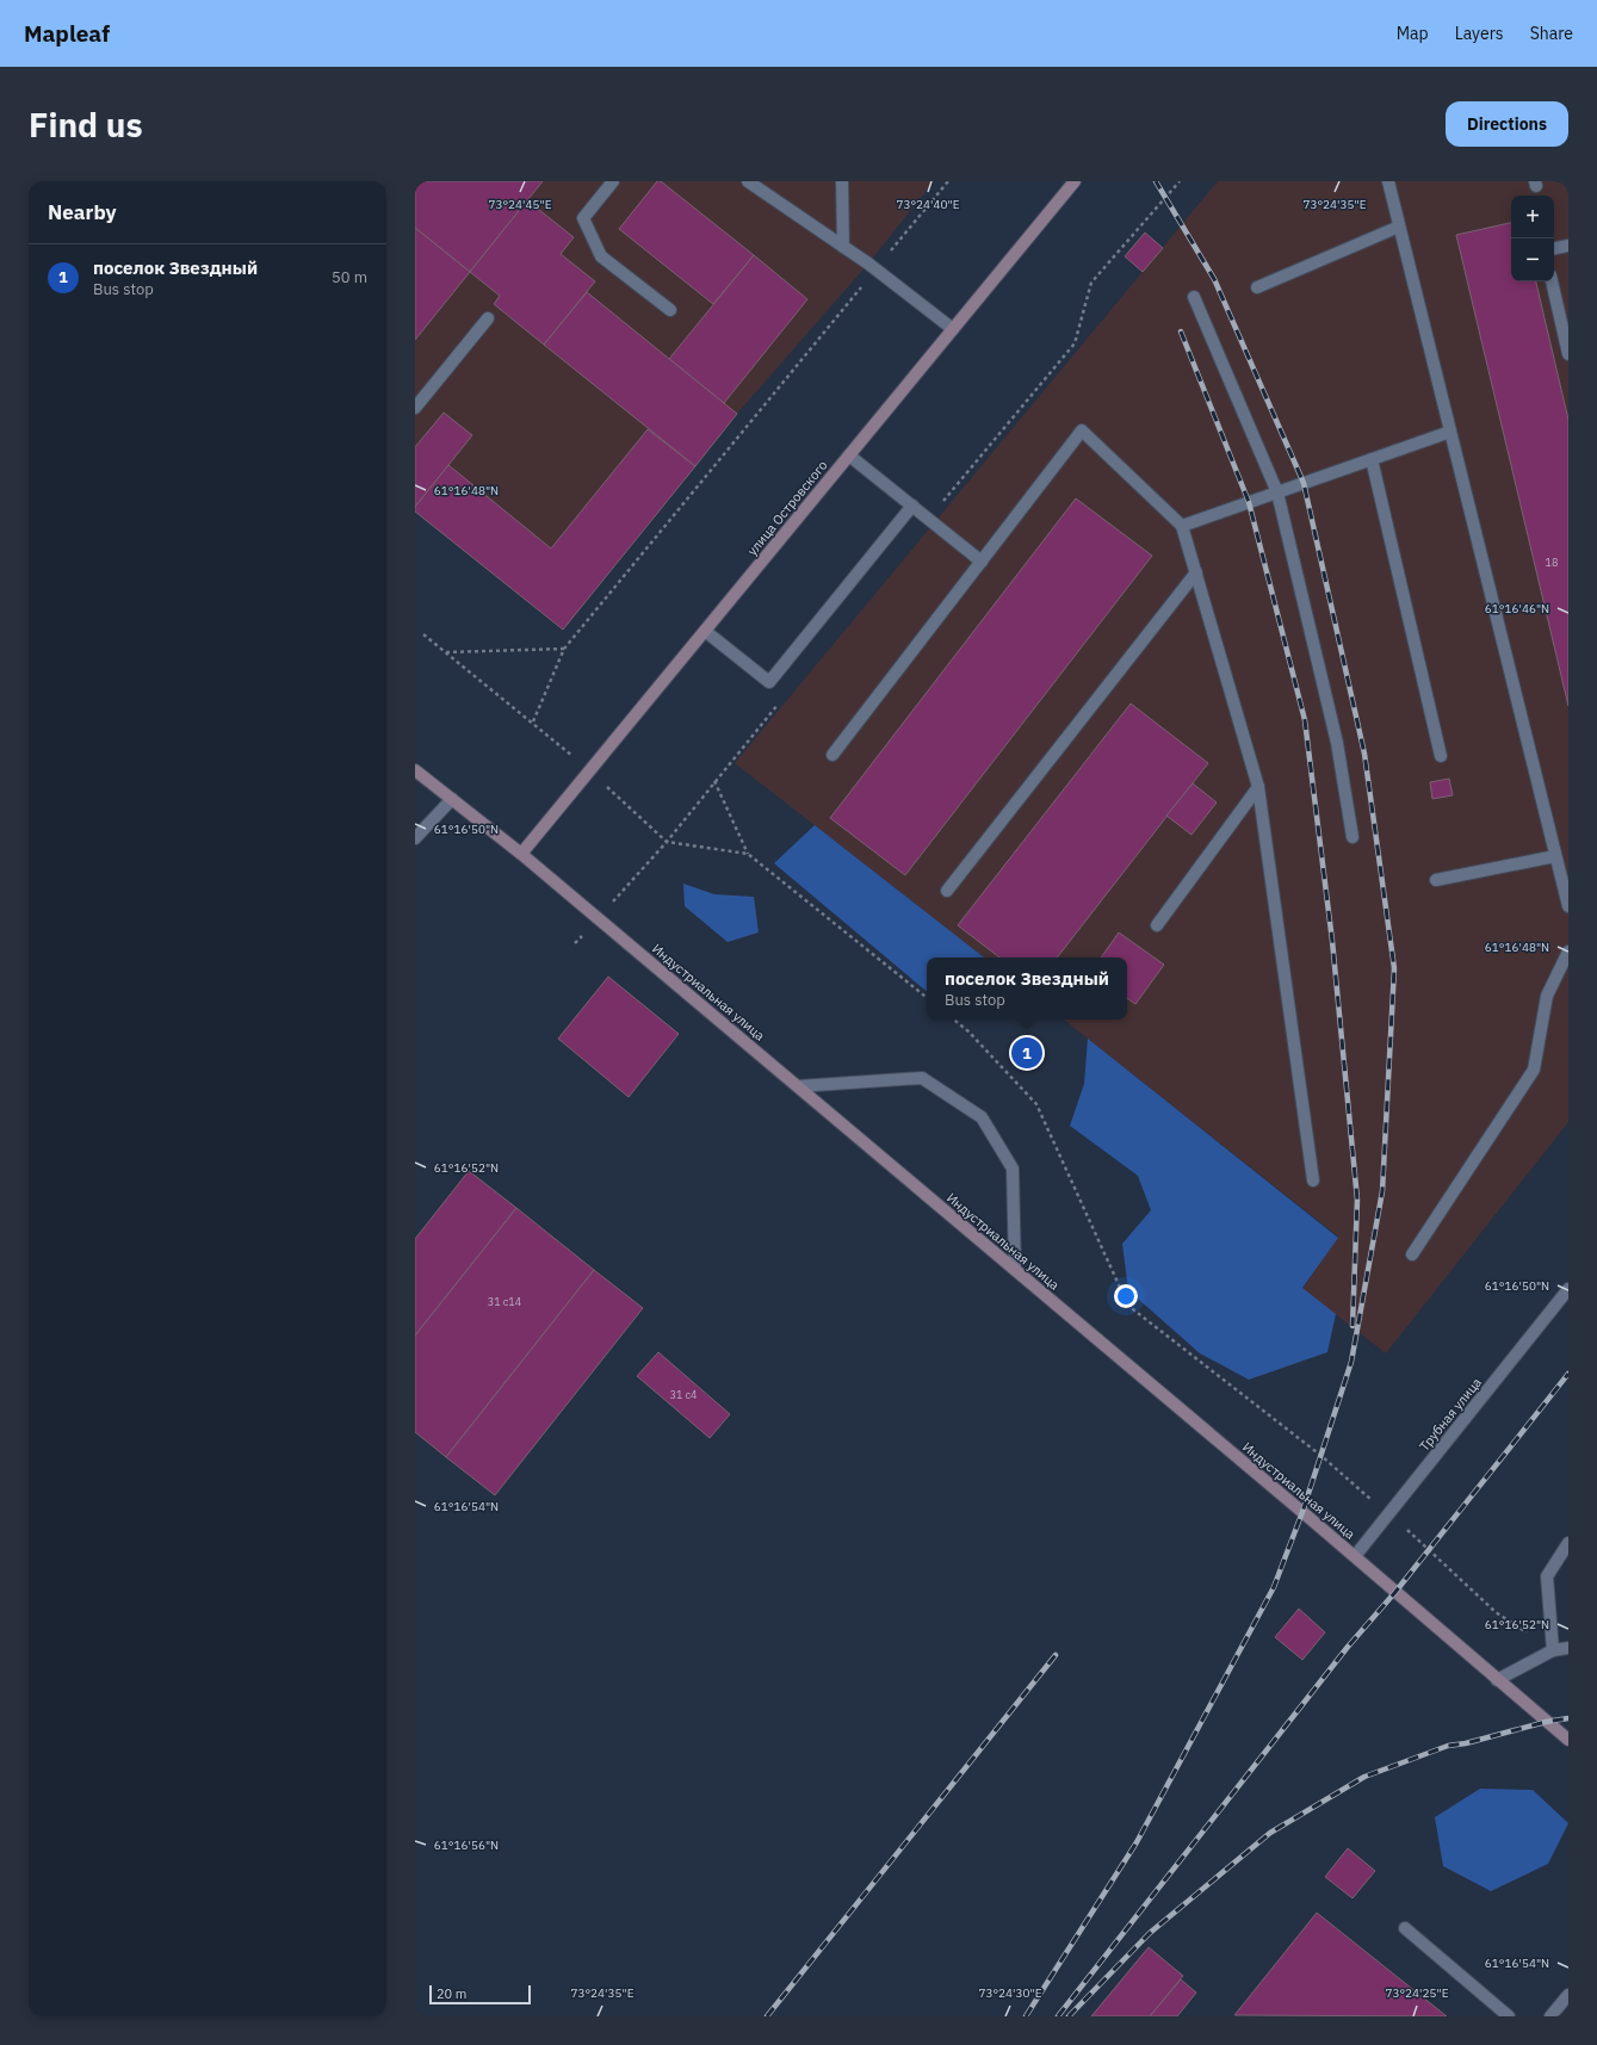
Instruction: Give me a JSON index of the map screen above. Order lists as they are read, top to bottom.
{
  "streets": {
    "main road": ["улица Островского", "Индустриальная улица"],
    "street": ["Трубная улица"]
  },
  "crossings": [
    ["улица Островского", "Индустриальная улица"],
    ["Индустриальная улица", "Трубная улица"]
  ],
  "house_numbers": ["18", "31 с14", "31 с4"],
  "scale_bar": "20 m",
  "page": {
    "header": "Mapleaf",
    "nav": ["Map", "Layers", "Share"],
    "buttons": "Directions",
    "title": "Find us",
    "heading": "Nearby",
    "map_buttons": ["+", "−"],
    "list": [
      {
        "mark": "1",
        "name": "поселок Звездный",
        "note": "Bus stop",
        "value": "50 m"
      }
    ],
    "popup": ["поселок Звездный", "Bus stop"],
    "pins": "1",
    "scale": "20 m"
  },
  "coordinates": [
    "73°24'40\"E",
    "73°24'35\"E",
    "73°24'45\"E",
    "61°16'48\"N",
    "61°16'46\"N",
    "61°16'50\"N",
    "61°16'52\"N",
    "61°16'54\"N",
    "61°16'56\"N",
    "73°24'30\"E",
    "73°24'25\"E"
  ]
}
